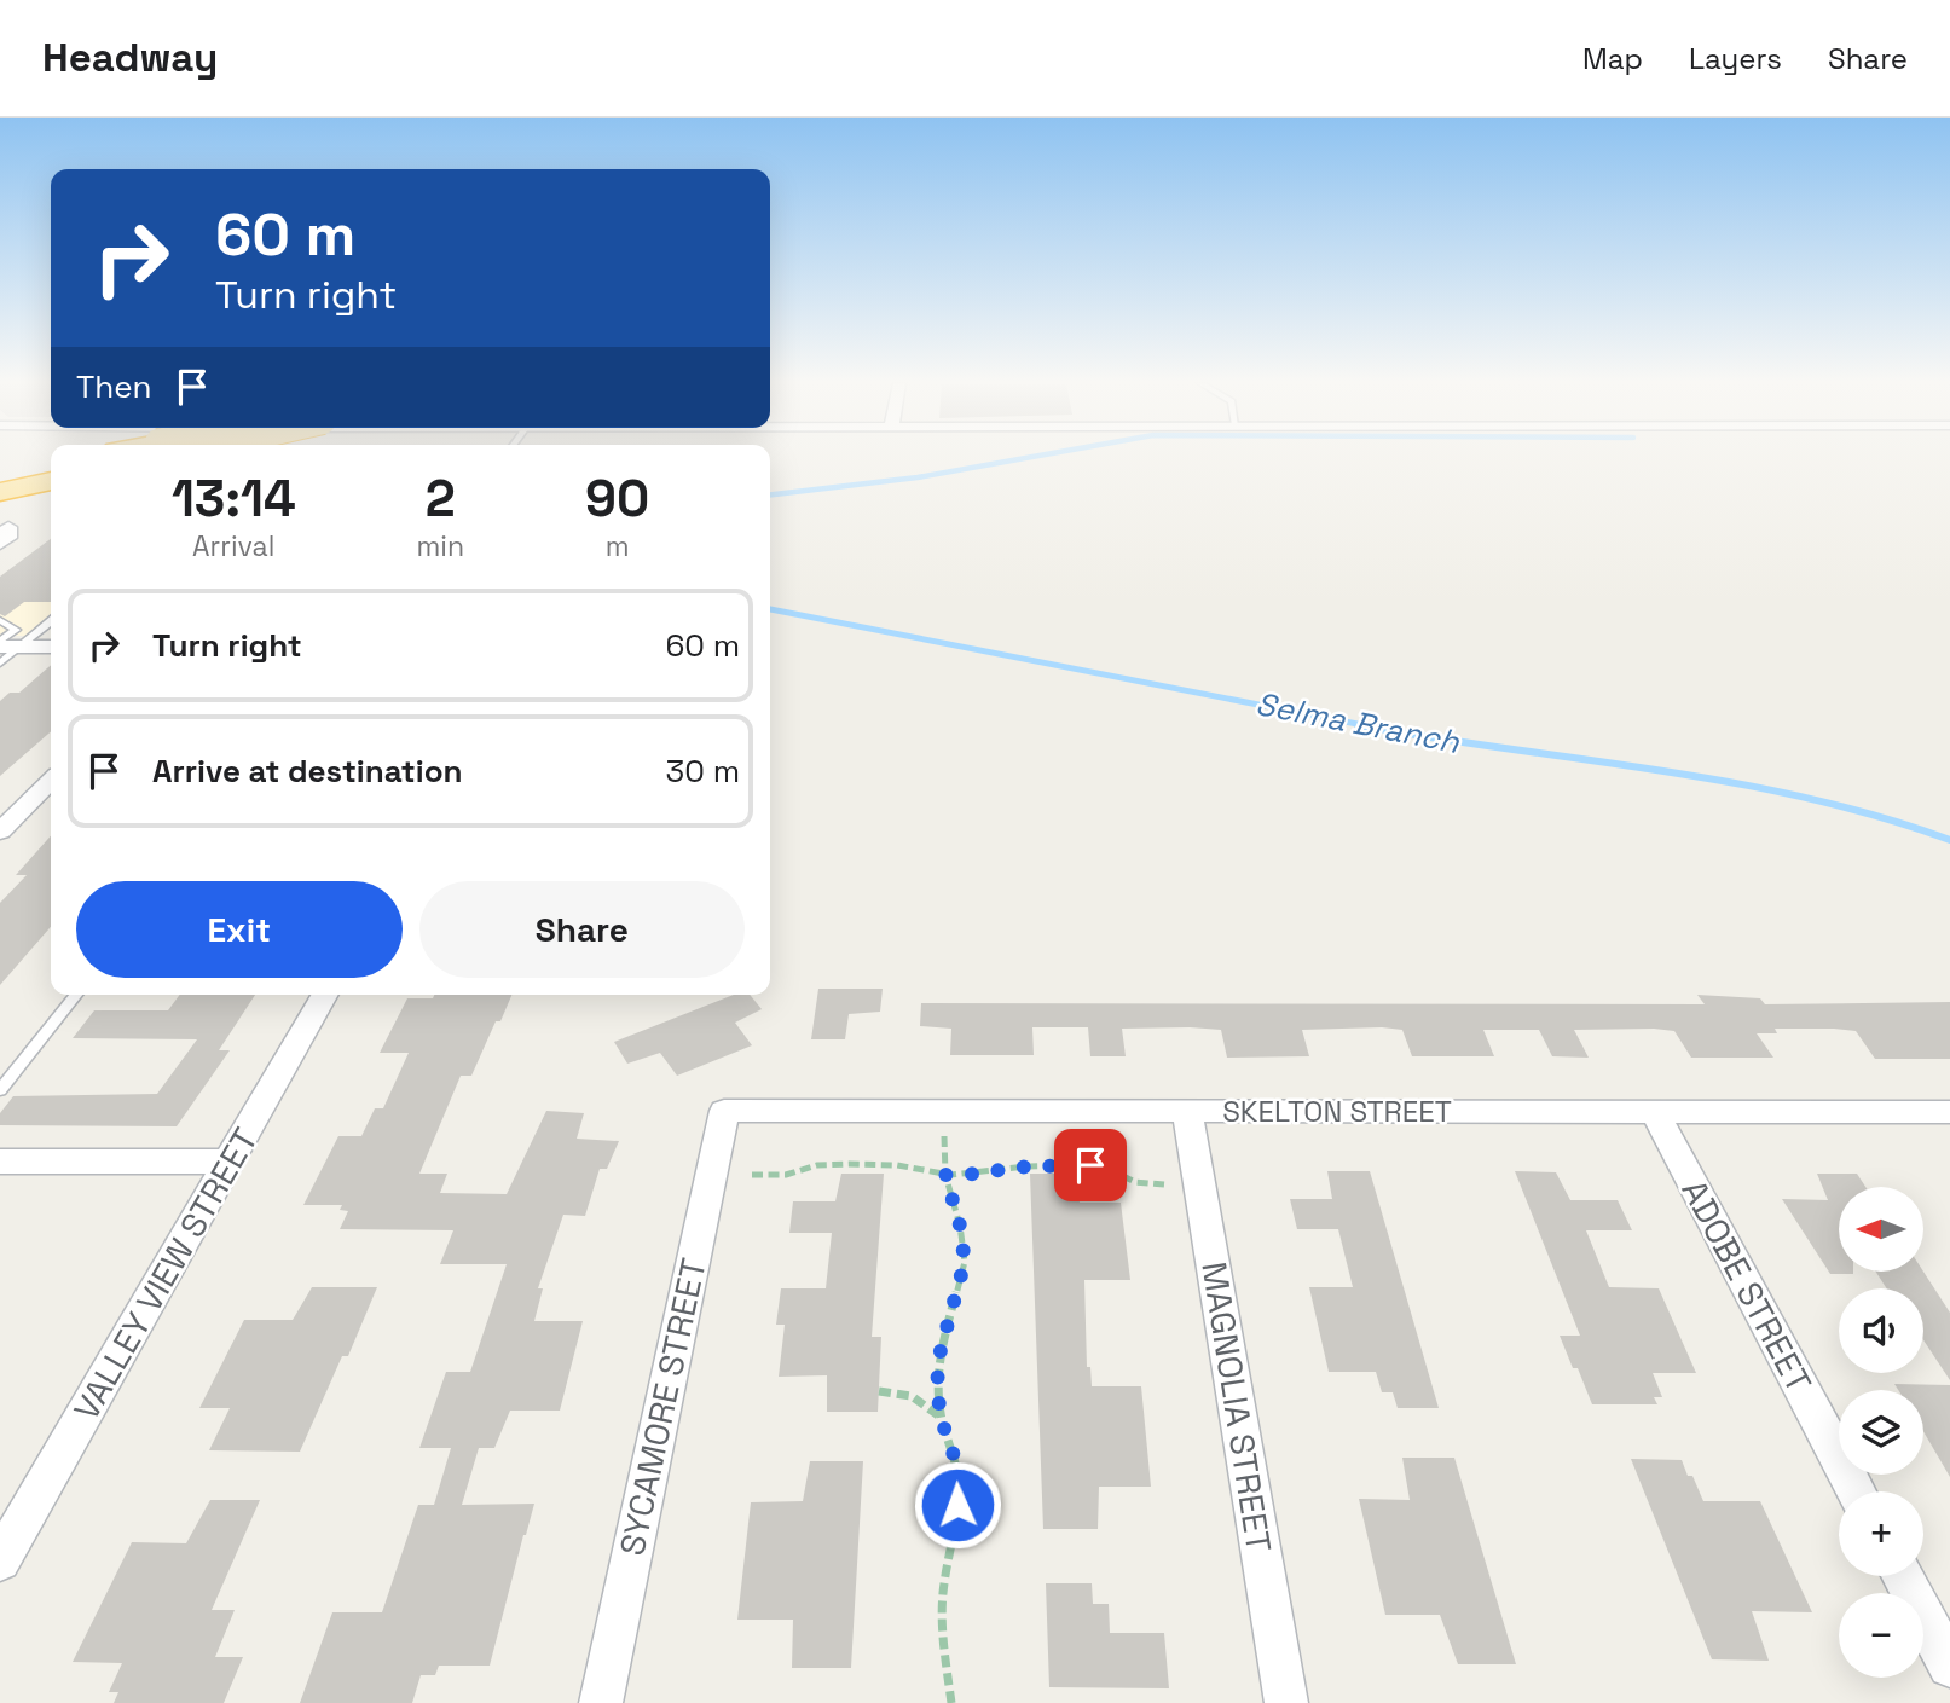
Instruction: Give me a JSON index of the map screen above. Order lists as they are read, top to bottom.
{
  "streets": {
    "street": [
      "SKELTON STREET",
      "VALLEY VIEW STREET",
      "ADOBE STREET",
      "SYCAMORE STREET",
      "MAGNOLIA STREET"
    ]
  },
  "crossings": [
    ["SKELTON STREET", "ADOBE STREET"],
    ["SKELTON STREET", "SYCAMORE STREET"],
    ["SKELTON STREET", "MAGNOLIA STREET"]
  ],
  "water": ["Selma Branch"],
  "north": "left",
  "page": {
    "header": "Headway",
    "nav": ["Map", "Layers", "Share"],
    "turn": ["60 m", "Turn right"],
    "then": "Then",
    "eta": [
      "13:14",
      "Arrival",
      "2",
      "min",
      "90",
      "m"
    ],
    "list": [
      {
        "name": "Turn right",
        "value": "60 m"
      },
      {
        "name": "Arrive at destination",
        "value": "30 m"
      }
    ],
    "buttons": ["Exit", "Share"],
    "map_buttons": ["+", "−"]
  }
}
